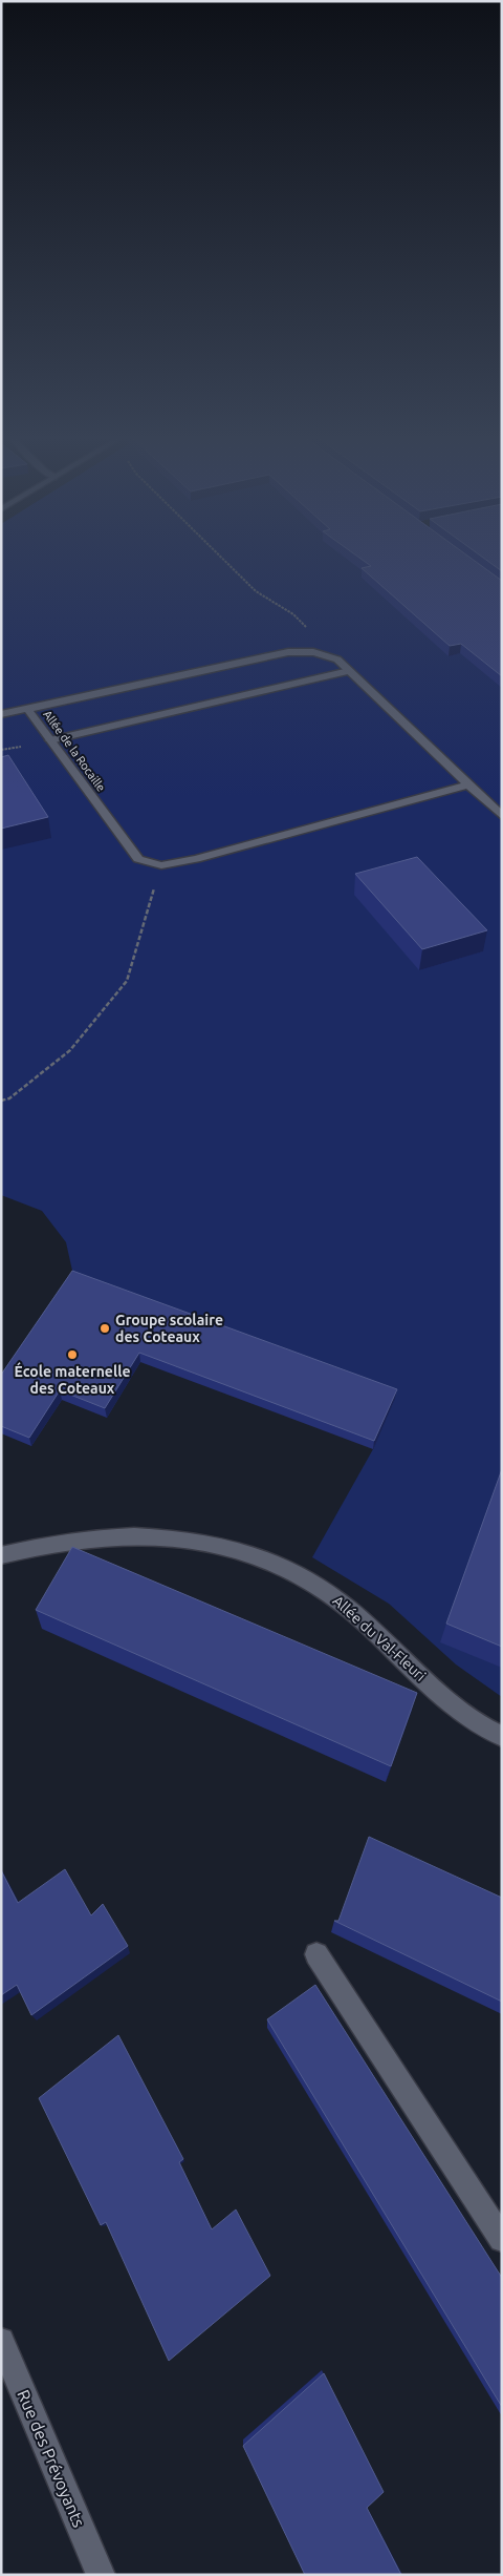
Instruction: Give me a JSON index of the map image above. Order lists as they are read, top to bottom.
{
  "streets": {
    "street": ["Allée de la Rocaille", "Allée du Val-Fleuri", "Rue des Prévoyants"]
  },
  "places": ["Groupe scolaire des Coteaux", "École maternelle des Coteaux"]
}
